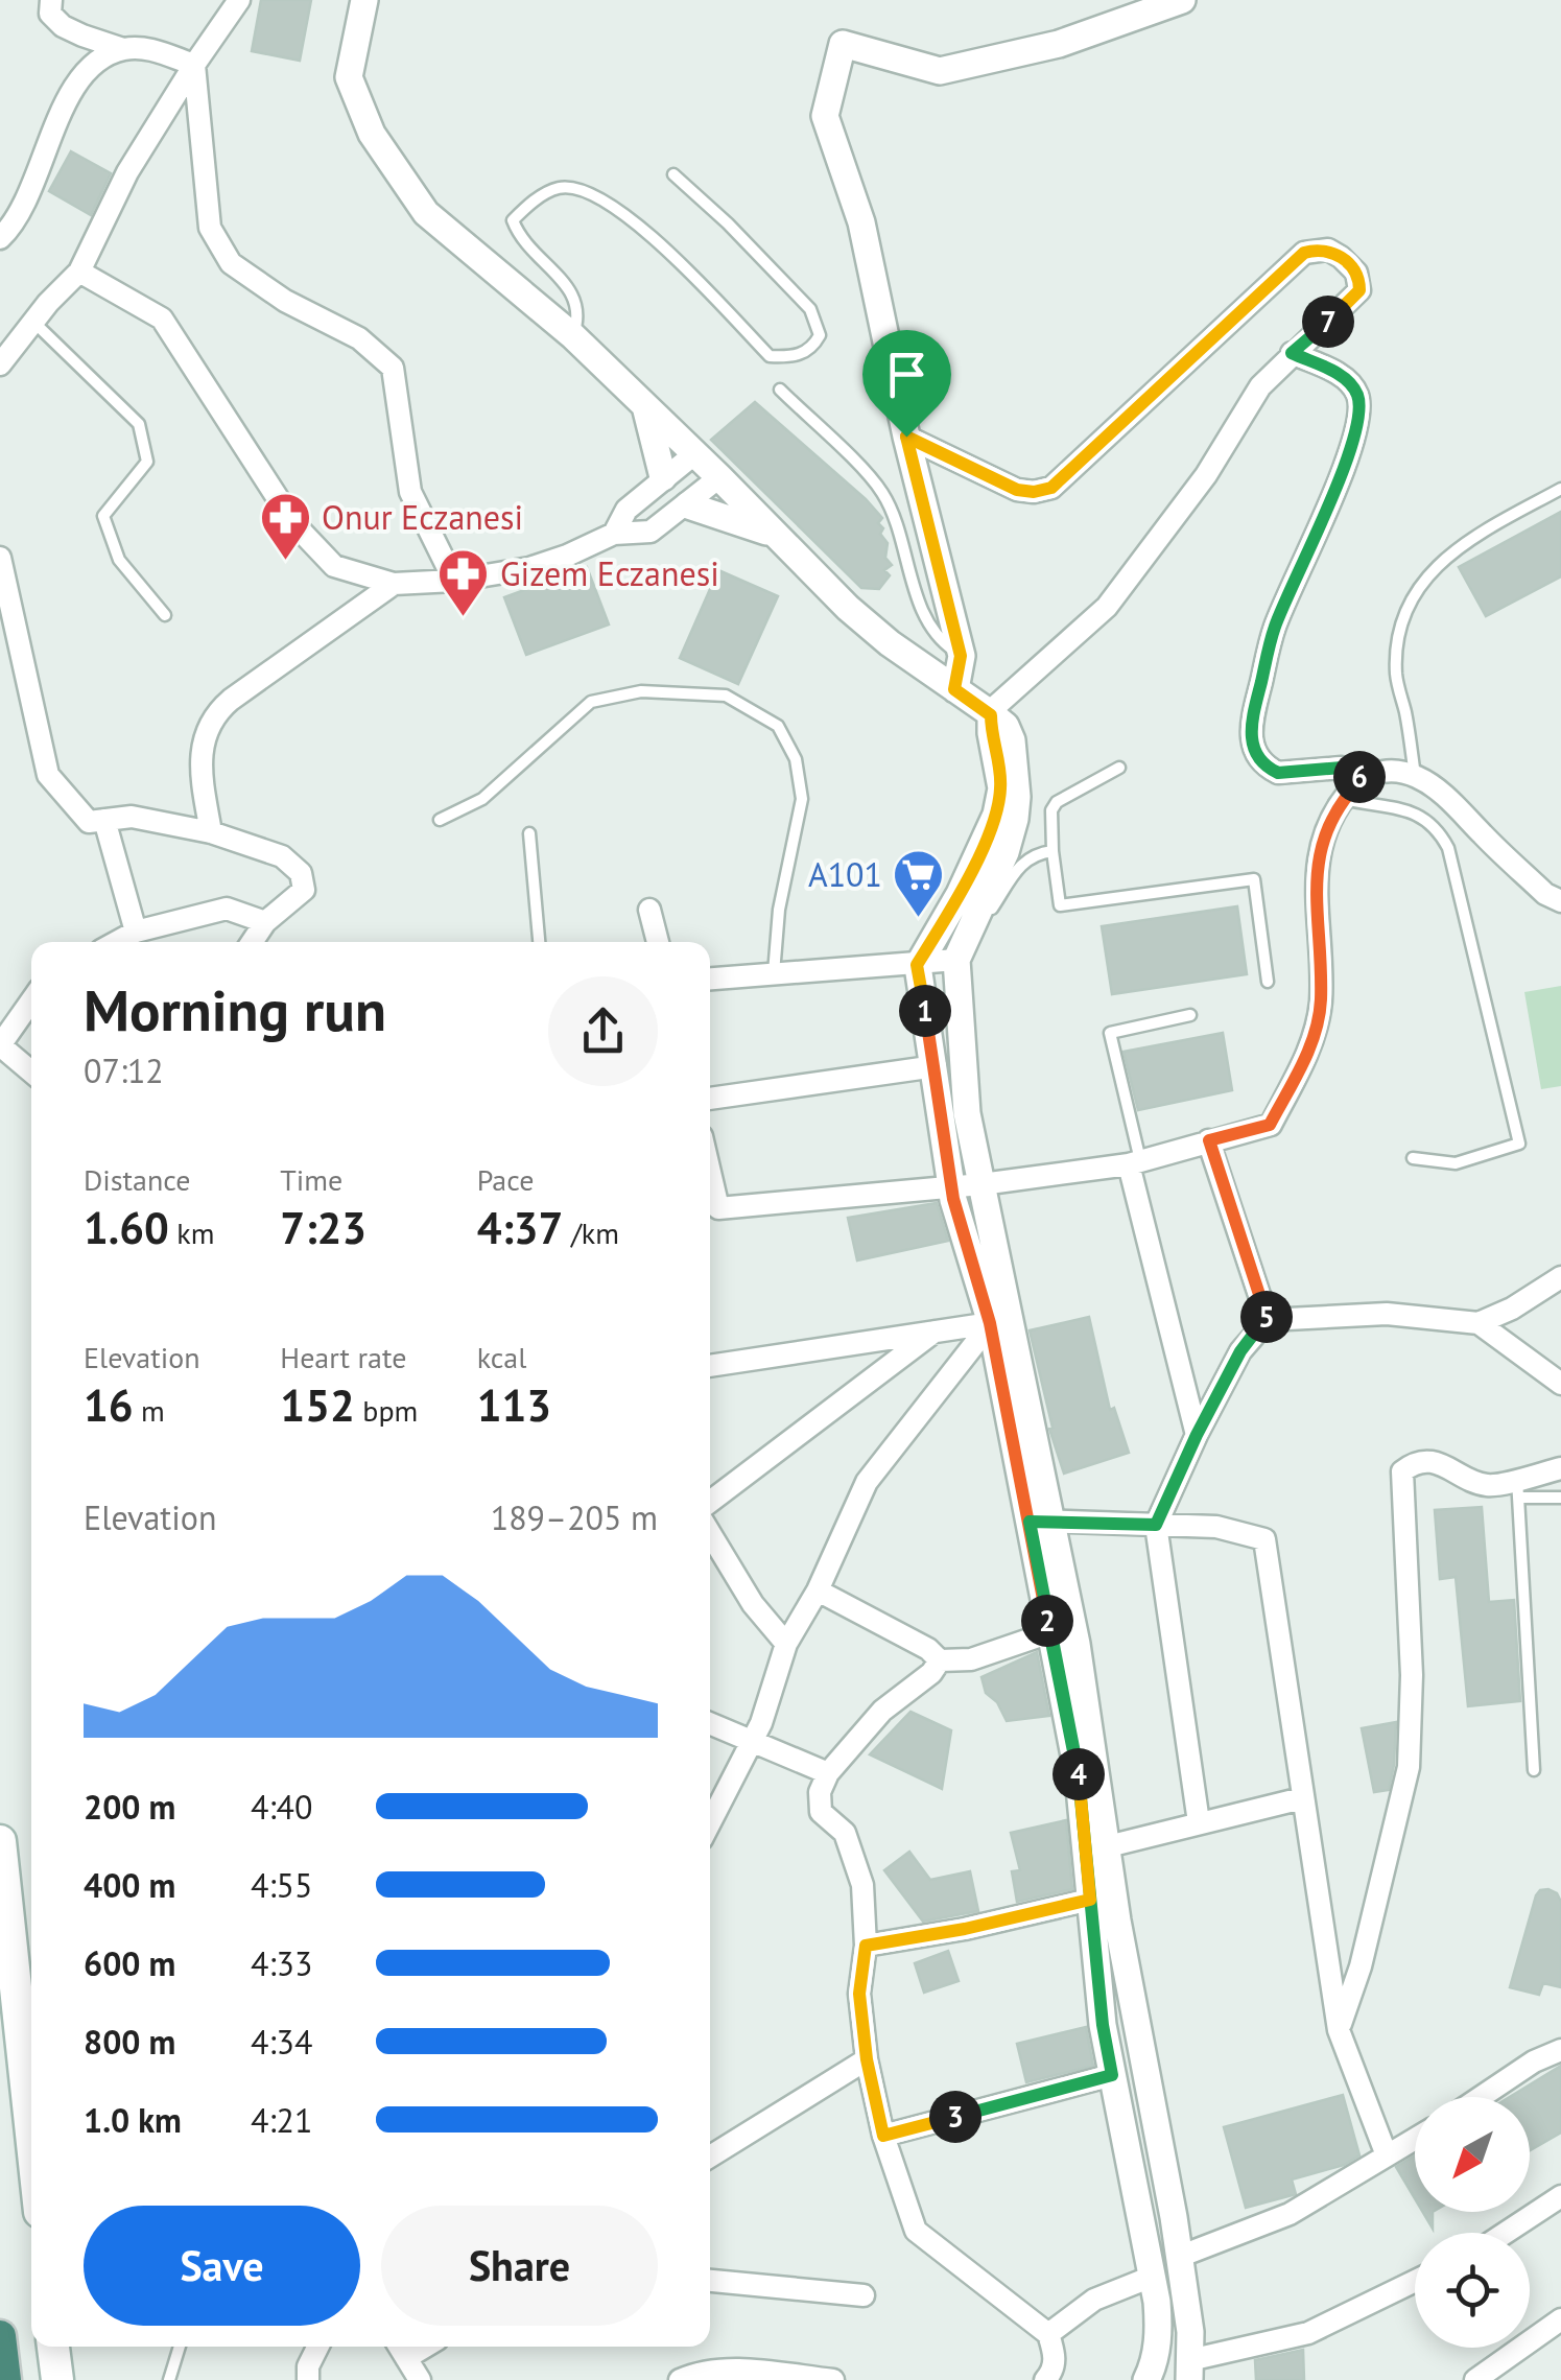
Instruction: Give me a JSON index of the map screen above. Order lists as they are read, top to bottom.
{
  "places": {
    "pharmacy": ["Onur Eczanesi", "Gizem Eczanesi"],
    "supermarket": ["A101"]
  },
  "north": "bottom left",
  "page": {
    "pins": [
      "7",
      "6",
      "1",
      "5",
      "2",
      "4",
      "3"
    ],
    "heading": ["Morning run", "07:12"],
    "stats": [
      ["Distance", "1.60 km"],
      ["Time", "7:23"],
      ["Pace", "4:37 /km"],
      ["Elevation", "16 m"],
      ["Heart rate", "152 bpm"],
      ["kcal", "113"]
    ],
    "chart": ["Elevation", "189–205 m"],
    "list": [
      {
        "name": "200 m",
        "note": "4:40"
      },
      {
        "name": "400 m",
        "note": "4:55"
      },
      {
        "name": "600 m",
        "note": "4:33"
      },
      {
        "name": "800 m",
        "note": "4:34"
      },
      {
        "name": "1.0 km",
        "note": "4:21"
      }
    ],
    "buttons": ["Save", "Share"]
  }
}
